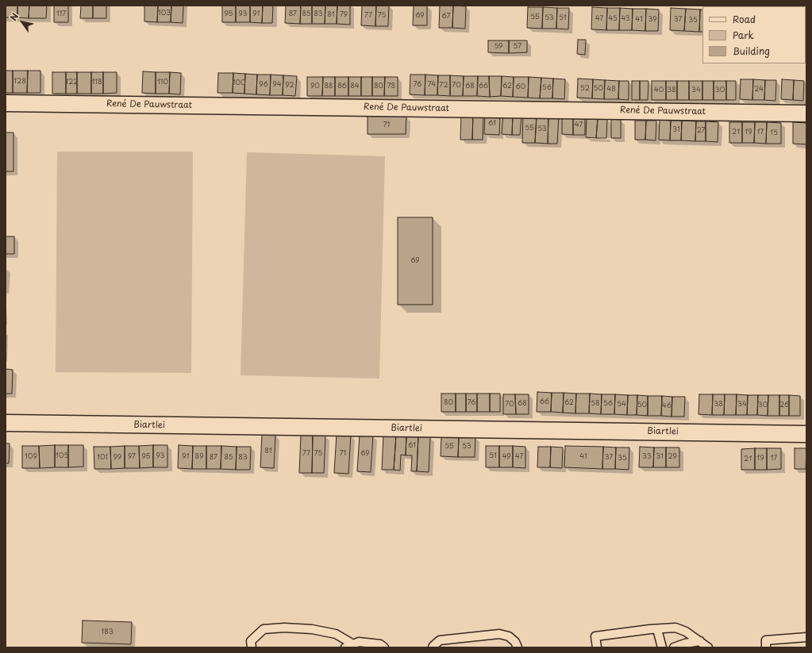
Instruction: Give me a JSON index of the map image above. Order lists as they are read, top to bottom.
{
  "streets": {
    "street": ["René De Pauwstraat", "Biartlei"]
  },
  "house_numbers": [
    "103",
    "117",
    "95",
    "93",
    "91",
    "87",
    "85",
    "83",
    "81",
    "79",
    "77",
    "75",
    "69",
    "67",
    "55",
    "53",
    "51",
    "47",
    "45",
    "43",
    "41",
    "39",
    "37",
    "35",
    "59",
    "57",
    "128",
    "122",
    "118",
    "110",
    "100",
    "96",
    "94",
    "76",
    "74",
    "92",
    "72",
    "70",
    "90",
    "88",
    "86",
    "84",
    "80",
    "78",
    "68",
    "66",
    "62",
    "60",
    "56",
    "52",
    "50",
    "48",
    "24",
    "40",
    "38",
    "34",
    "30",
    "61",
    "71",
    "47",
    "55",
    "53",
    "31",
    "27",
    "21",
    "19",
    "17",
    "15",
    "69",
    "66",
    "80",
    "76",
    "62",
    "68",
    "58",
    "56",
    "70",
    "54",
    "38",
    "34",
    "50",
    "30",
    "26",
    "46",
    "61",
    "55",
    "53",
    "81",
    "77",
    "75",
    "71",
    "69",
    "105",
    "93",
    "51",
    "109",
    "97",
    "95",
    "91",
    "89",
    "49",
    "47",
    "41",
    "33",
    "31",
    "29",
    "101",
    "99",
    "87",
    "85",
    "83",
    "37",
    "35",
    "19",
    "17",
    "21",
    "183"
  ],
  "legend": ["Road", "Park", "Building"],
  "north": "top left"
}
